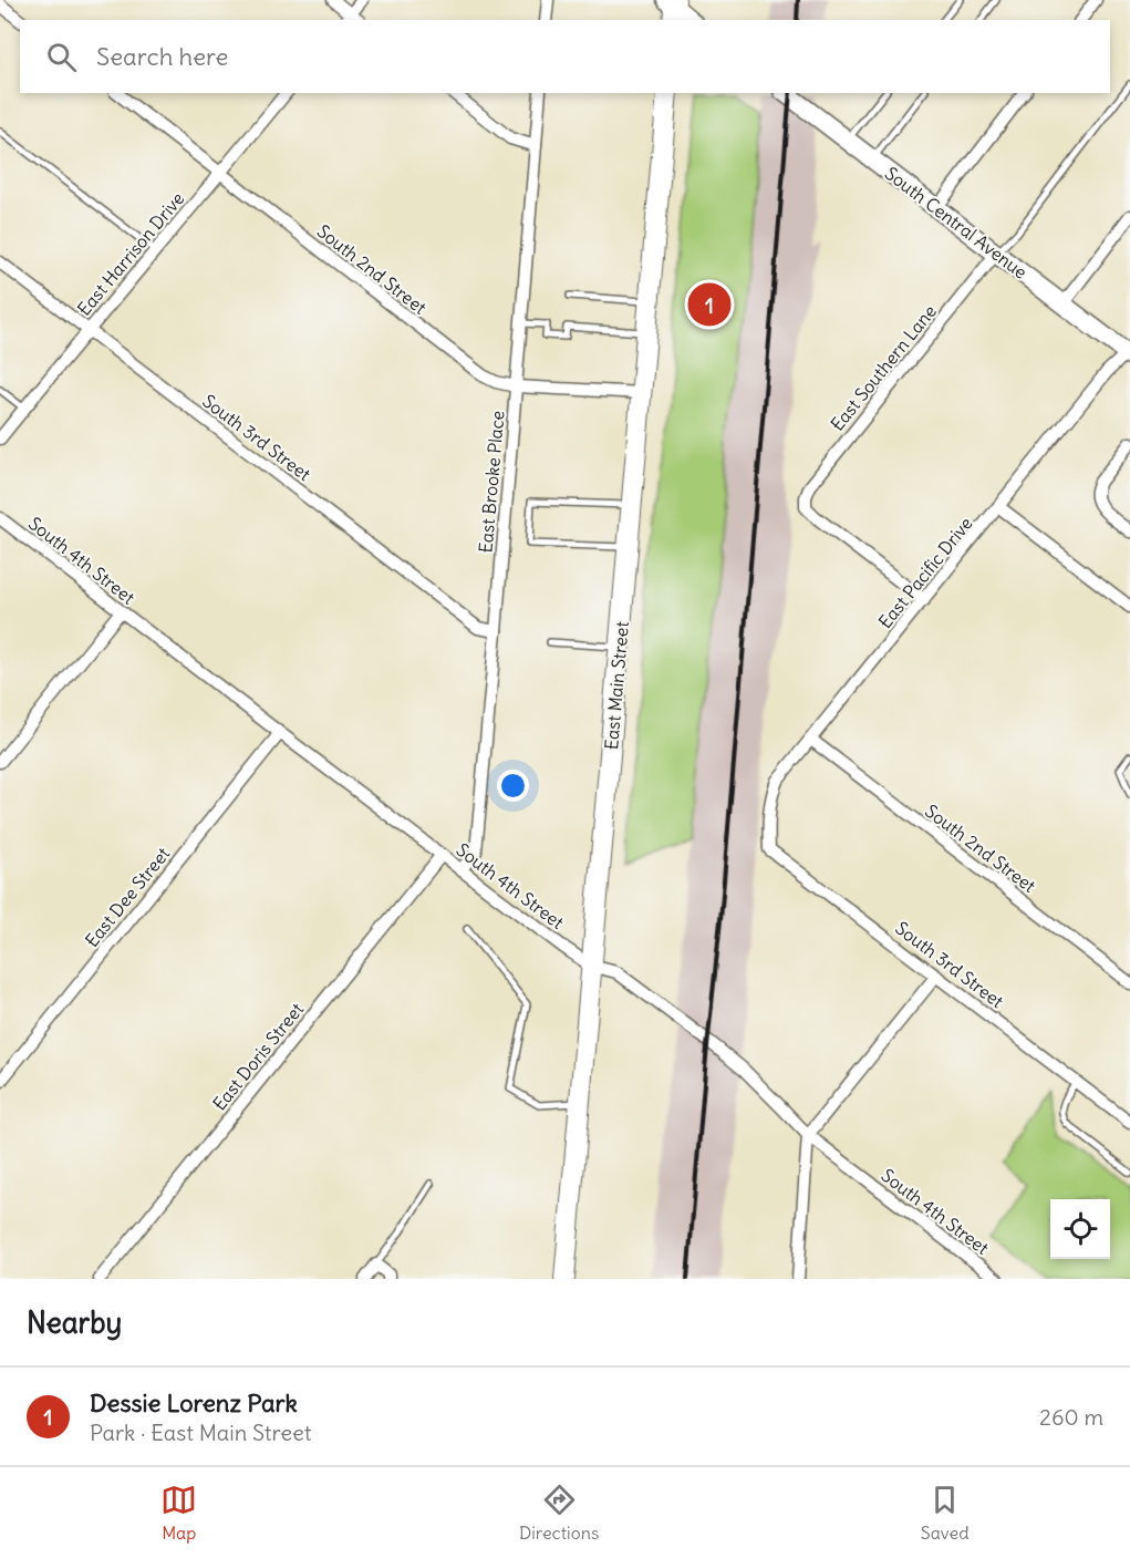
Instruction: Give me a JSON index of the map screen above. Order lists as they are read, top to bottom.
{
  "streets": {
    "main road": ["East Main Street"],
    "street": [
      "South Central Avenue",
      "East Harrison Drive",
      "South 2nd Street",
      "East Southern Lane",
      "South 3rd Street",
      "East Brooke Place",
      "South 4th Street",
      "East Pacific Drive",
      "East Dee Street",
      "East Doris Street"
    ]
  },
  "crossings": [
    ["South Central Avenue", "East Southern Lane"],
    ["South Central Avenue", "East Pacific Drive"],
    ["East Harrison Drive", "South 2nd Street"],
    ["East Harrison Drive", "South 3rd Street"],
    ["South 2nd Street", "East Brooke Place"],
    ["South 2nd Street", "East Pacific Drive"],
    ["South 2nd Street", "East Main Street"],
    ["East Southern Lane", "East Pacific Drive"],
    ["South 3rd Street", "East Brooke Place"],
    ["South 3rd Street", "East Pacific Drive"],
    ["East Brooke Place", "South 4th Street"],
    ["South 4th Street", "East Main Street"],
    ["South 4th Street", "East Dee Street"],
    ["South 4th Street", "East Doris Street"]
  ],
  "page": {
    "search": "Search here",
    "pins": "1",
    "heading": "Nearby",
    "list": [
      {
        "mark": "1",
        "name": "Dessie Lorenz Park",
        "note": "Park · East Main Street",
        "value": "260 m"
      }
    ],
    "nav": ["Map", "Directions", "Saved"]
  }
}
